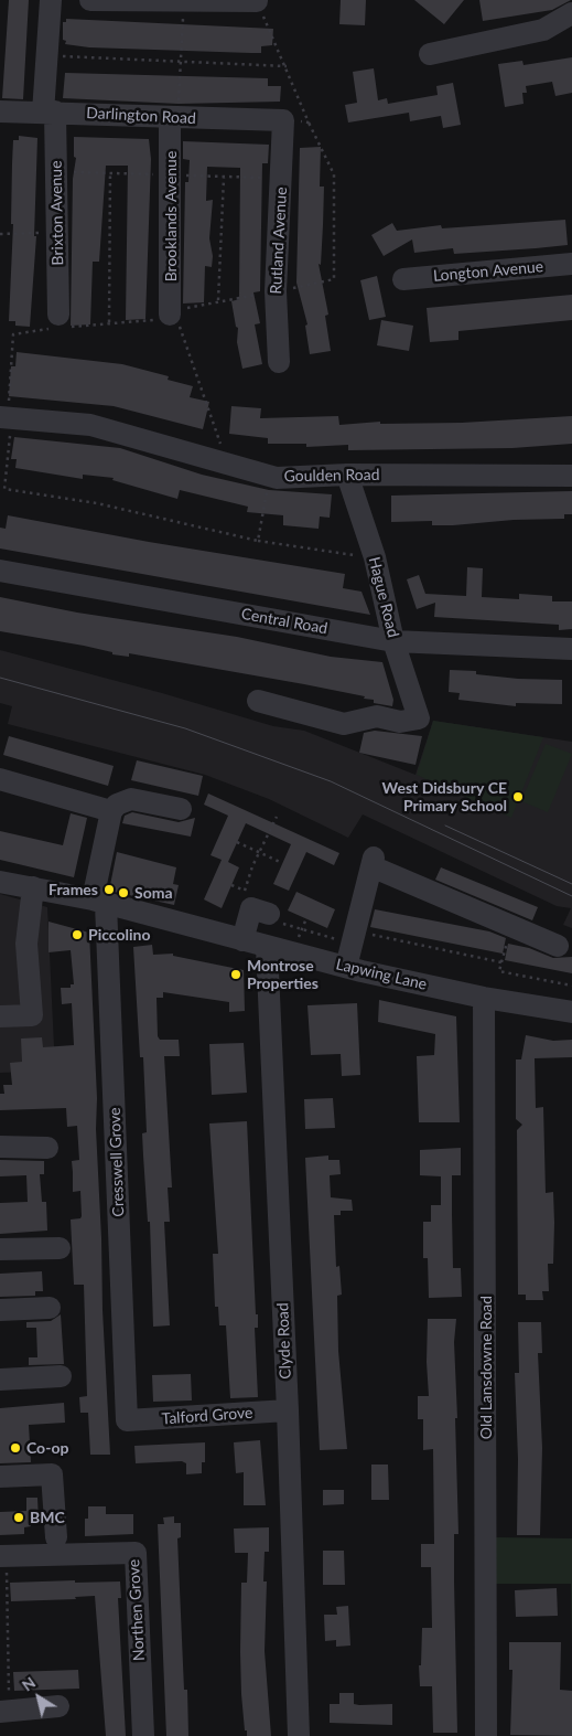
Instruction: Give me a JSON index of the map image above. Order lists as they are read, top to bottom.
{
  "streets": {
    "street": [
      "Darlington Road",
      "Brixton Avenue",
      "Brooklands Avenue",
      "Rutland Avenue",
      "Longton Avenue",
      "Goulden Road",
      "Hague Road",
      "Central Road",
      "Lapwing Lane",
      "Cresswell Grove",
      "Clyde Road",
      "Old Lansdowne Road",
      "Talford Grove",
      "Northen Grove"
    ]
  },
  "crossings": [
    ["Darlington Road", "Brixton Avenue"],
    ["Darlington Road", "Brooklands Avenue"],
    ["Darlington Road", "Rutland Avenue"],
    ["Goulden Road", "Hague Road"],
    ["Hague Road", "Central Road"],
    ["Lapwing Lane", "Cresswell Grove"],
    ["Lapwing Lane", "Clyde Road"],
    ["Lapwing Lane", "Old Lansdowne Road"],
    ["Cresswell Grove", "Talford Grove"],
    ["Clyde Road", "Talford Grove"]
  ],
  "places": [
    "West Didsbury CE Primary School",
    "Frames",
    "Soma",
    "Piccolino",
    "Montrose Properties",
    "Co-op",
    "BMC"
  ],
  "north": "top left"
}
